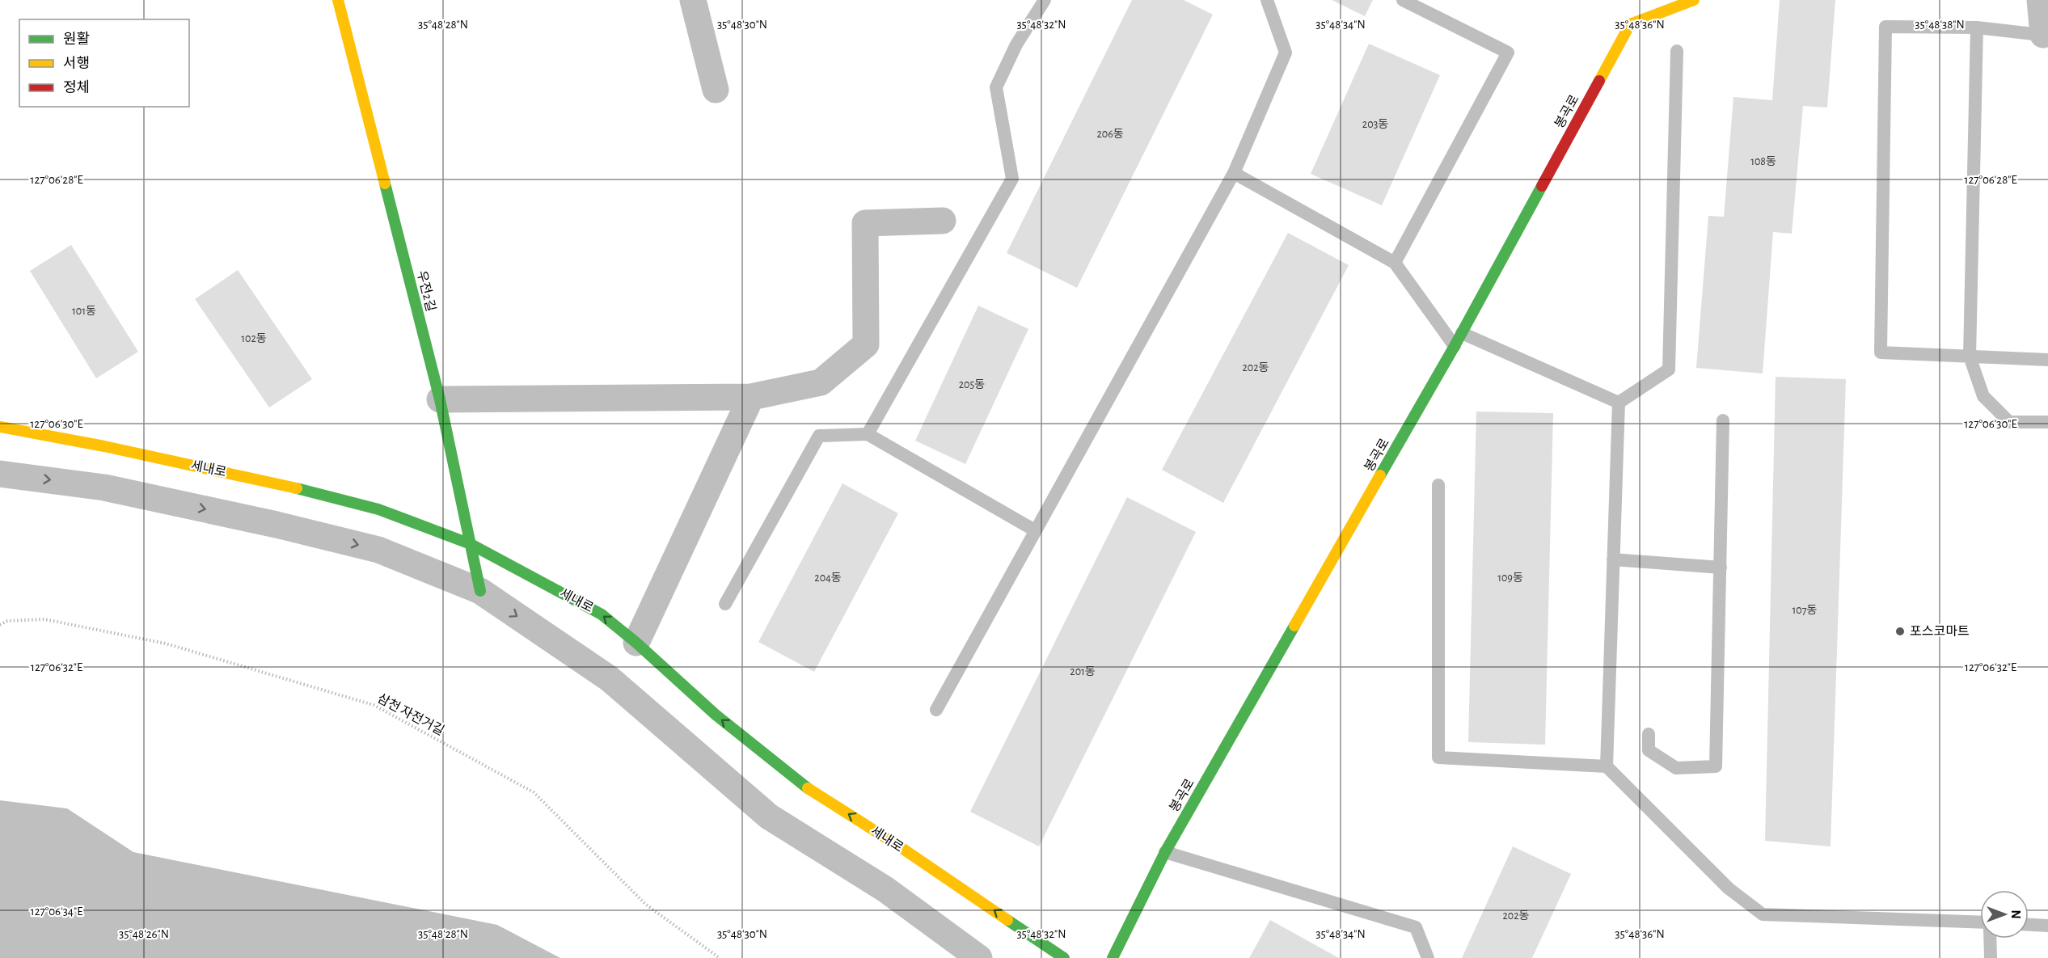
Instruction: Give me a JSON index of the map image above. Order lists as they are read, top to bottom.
{
  "streets": {
    "street": ["봉곡로", "우전2길", "세내로"],
    "path": ["삼천 자전거길"]
  },
  "crossings": [
    ["우전2길", "세내로"]
  ],
  "places": ["포스코마트"],
  "house_numbers": [
    "203동",
    "206동",
    "108동",
    "101동",
    "102동",
    "202동",
    "205동",
    "204동",
    "109동",
    "107동",
    "201동",
    "202동"
  ],
  "legend": ["원활", "서행", "정체"],
  "north": "right",
  "coordinates": [
    "35°48'28\"N",
    "35°48'30\"N",
    "35°48'32\"N",
    "35°48'34\"N",
    "35°48'36\"N",
    "35°48'38\"N",
    "127°06'28\"E",
    "127°06'30\"E",
    "127°06'32\"E",
    "127°06'34\"E",
    "35°48'26\"N"
  ]
}
